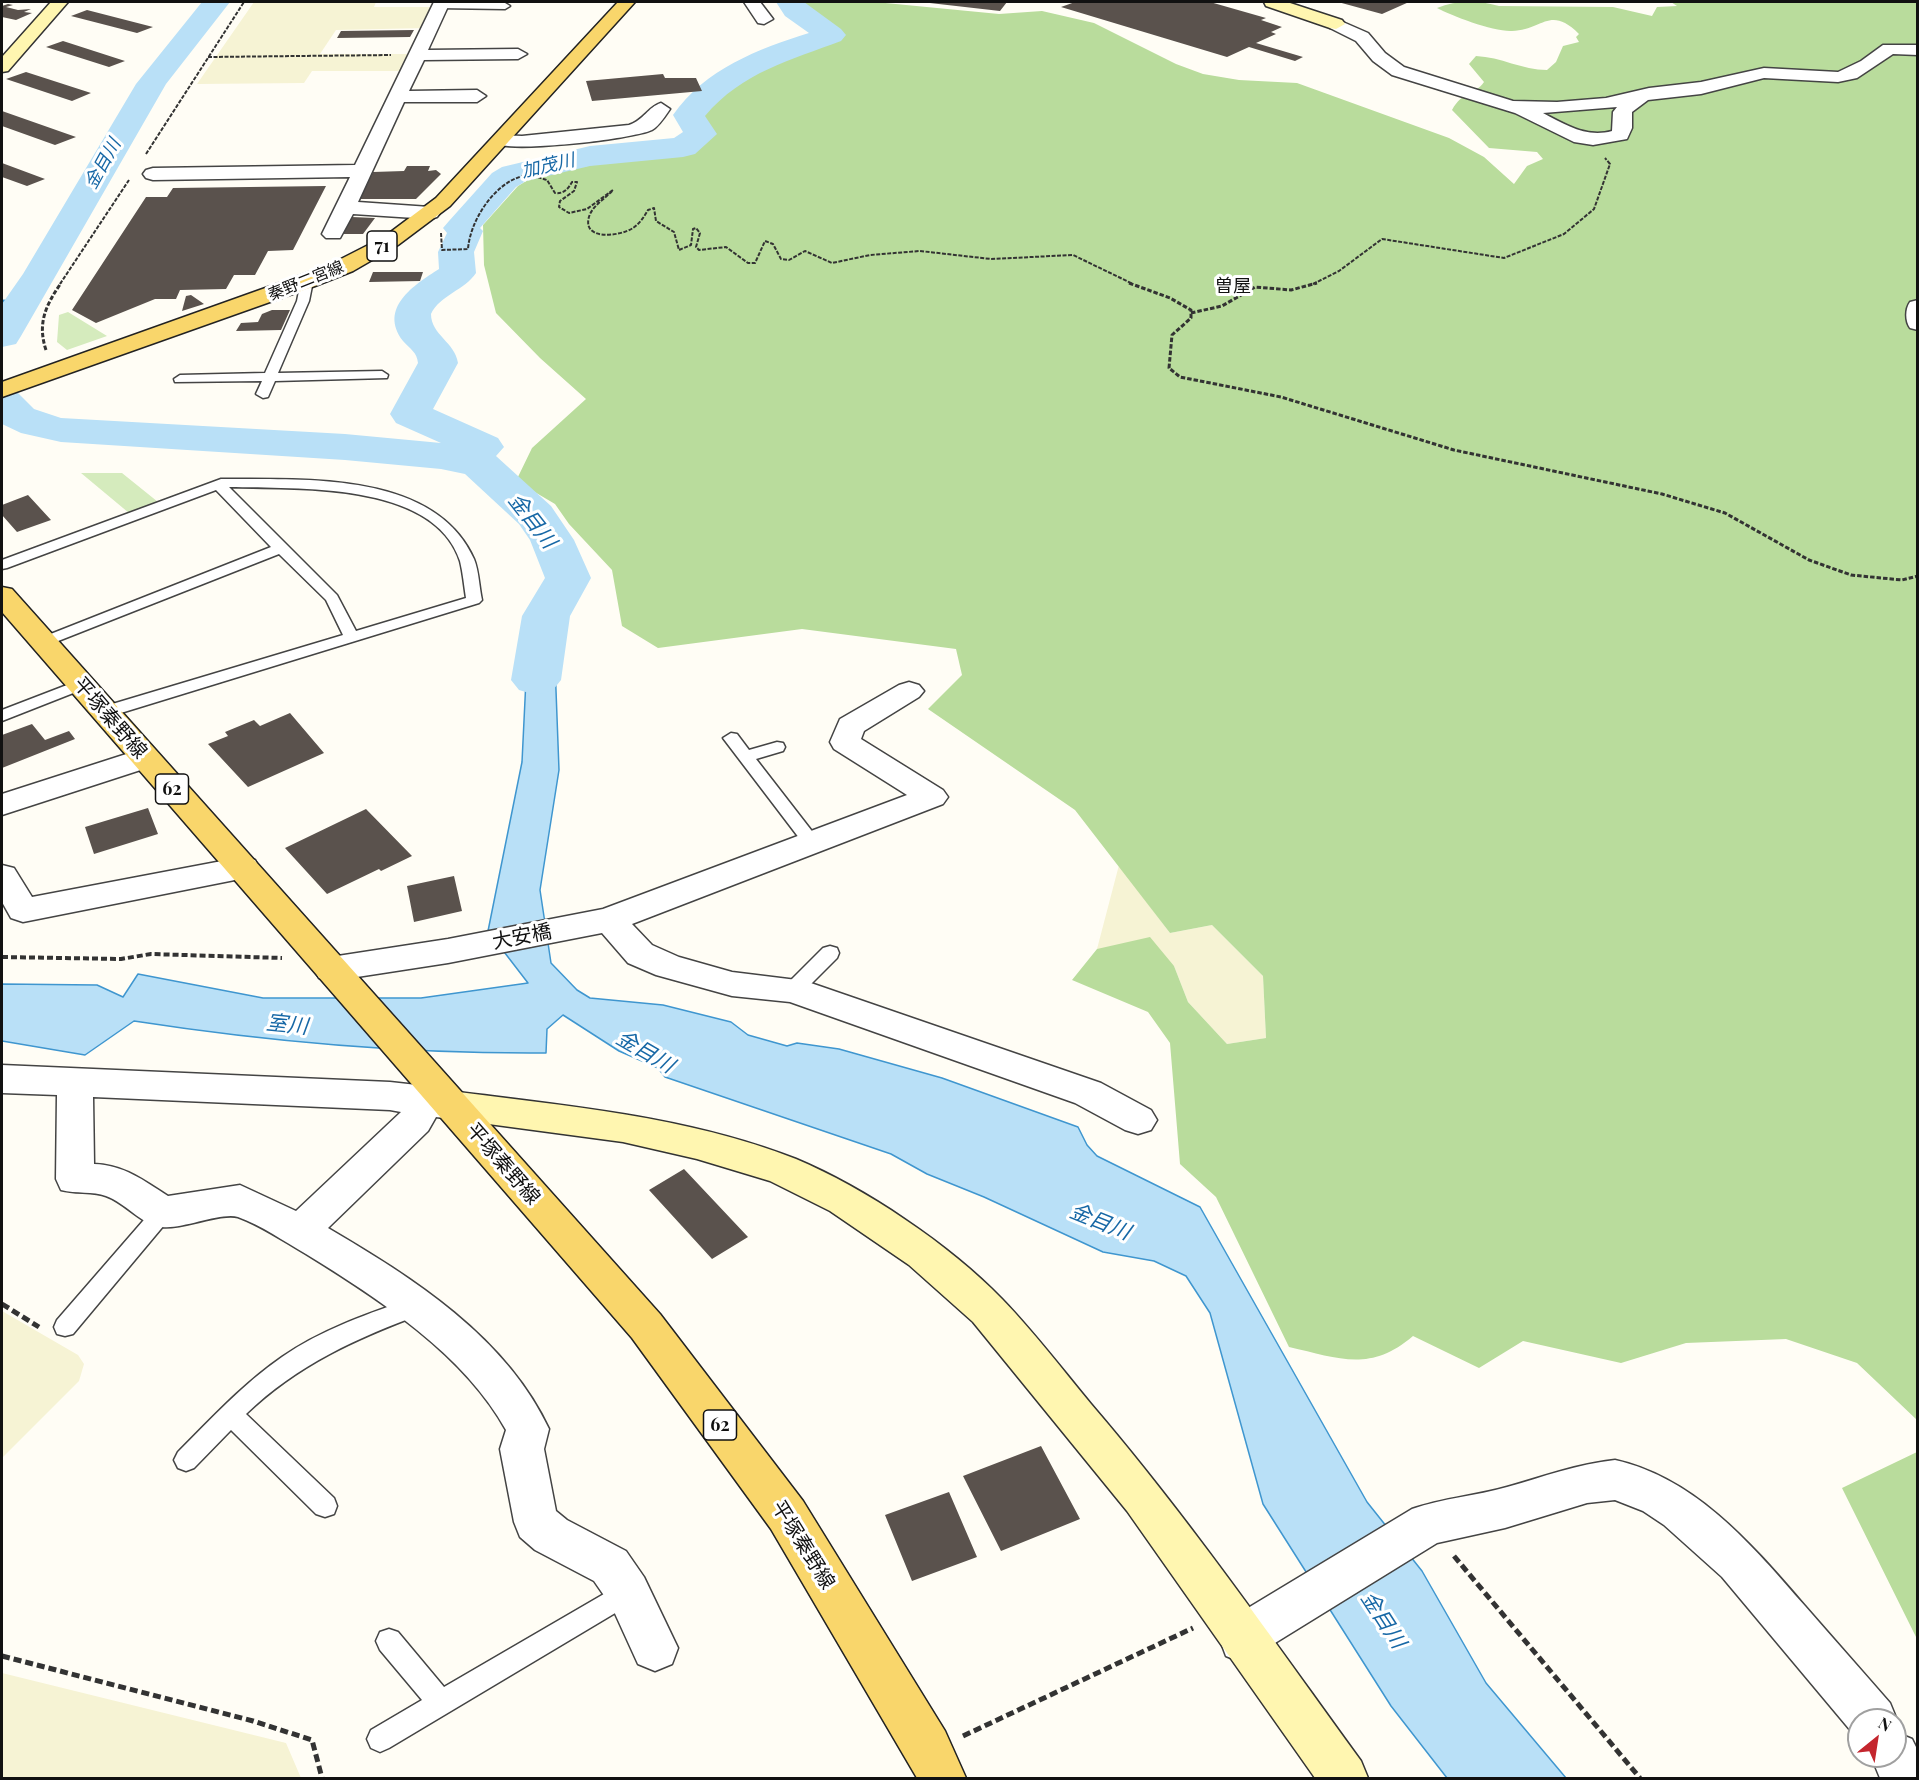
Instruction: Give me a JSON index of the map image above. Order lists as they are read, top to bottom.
{
  "streets": {
    "main road": [
      "71",
      "秦野二宮線",
      "平塚秦野線",
      "62"
    ],
    "street": ["大安橋"]
  },
  "crossings": [
    ["平塚秦野線", "大安橋"]
  ],
  "districts": ["曽屋"],
  "water": ["金目川", "加茂川", "室川"],
  "north": "top right"
}
